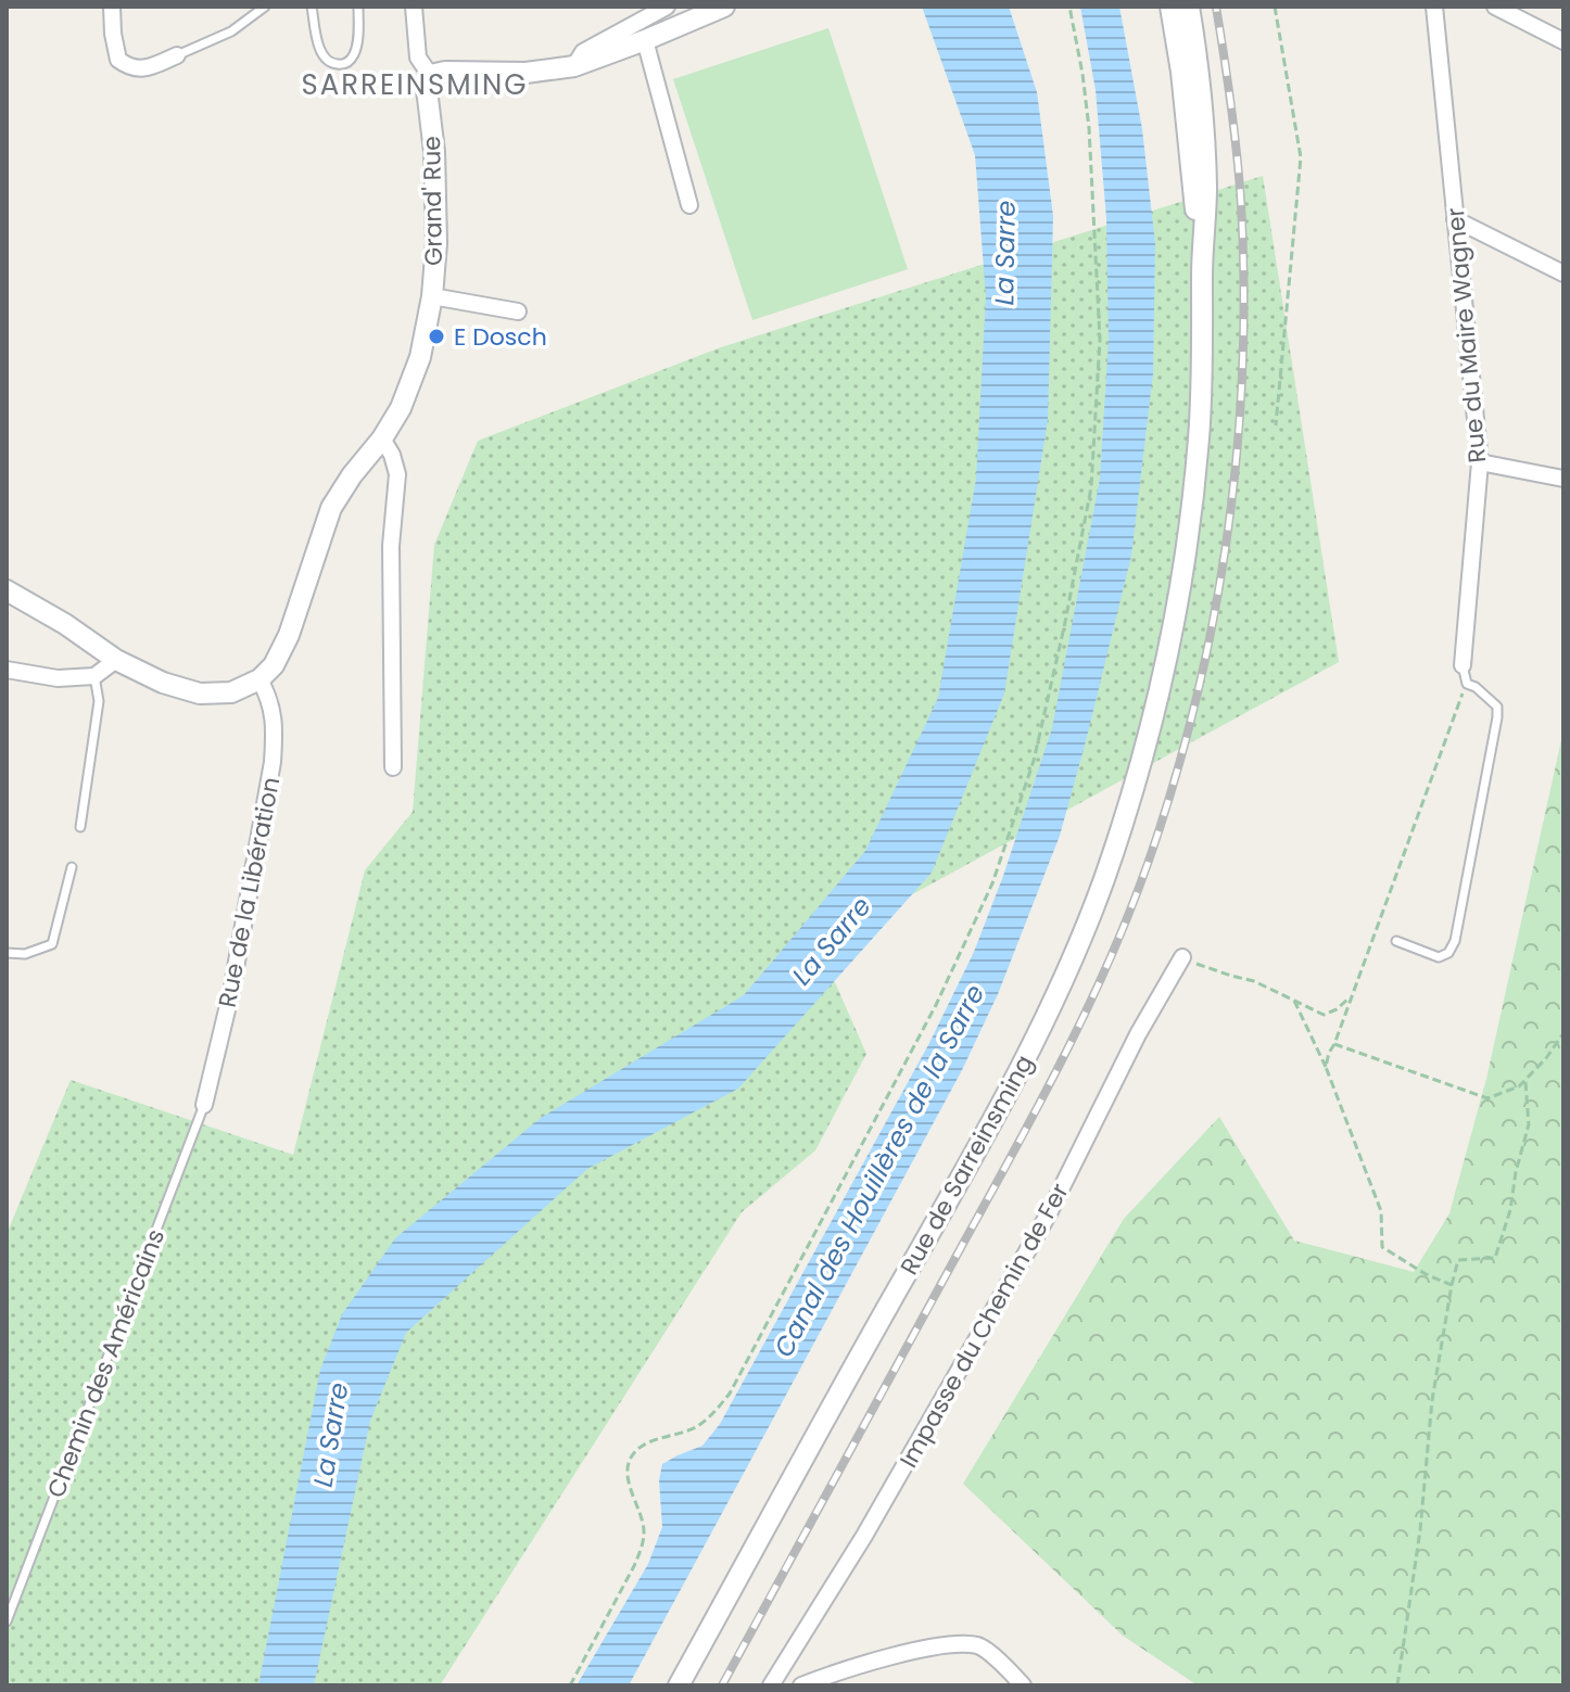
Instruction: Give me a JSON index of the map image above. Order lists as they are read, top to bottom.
{
  "streets": {
    "street": [
      "Grand' Rue",
      "Rue du Maire Wagner",
      "Rue de la Libération",
      "Rue de Sarreinsming",
      "Impasse du Chemin de Fer"
    ],
    "lane": ["Chemin des Américains"]
  },
  "crossings": [
    ["Grand' Rue", "Rue de la Libération"],
    ["Rue de la Libération", "Chemin des Américains"]
  ],
  "districts": ["SARREINSMING"],
  "water": ["La Sarre", "Canal des Houillères de la Sarre"],
  "places": ["E Dosch"]
}
